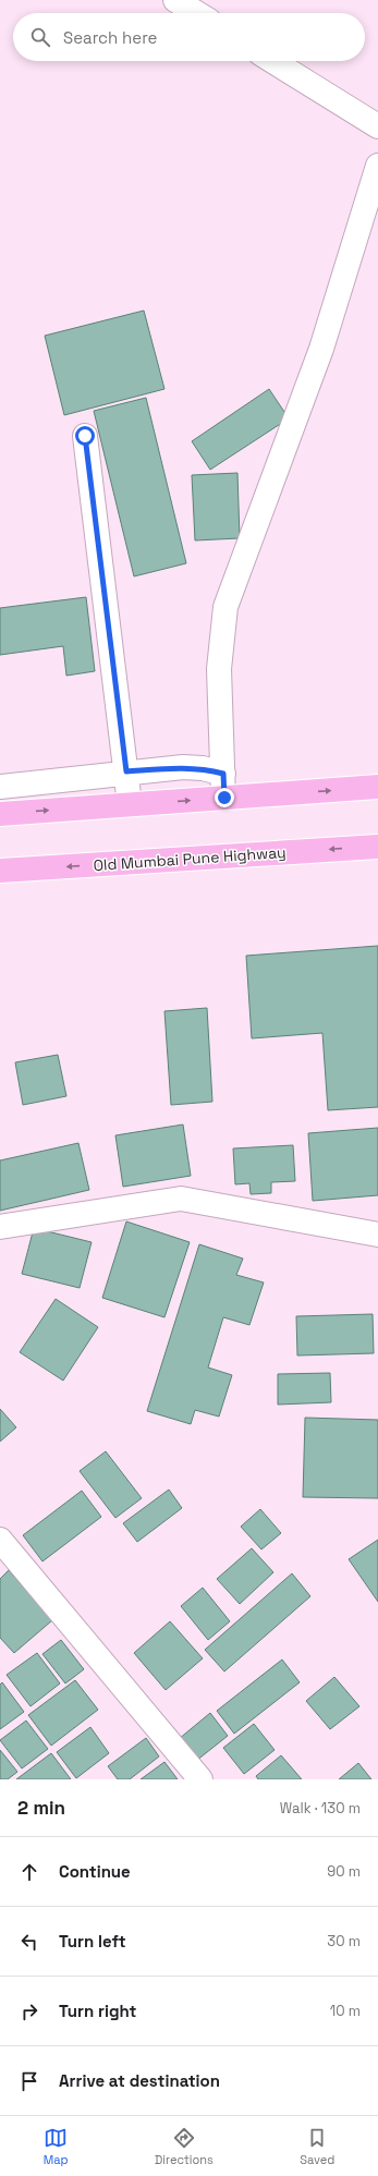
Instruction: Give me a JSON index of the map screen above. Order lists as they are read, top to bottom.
{
  "streets": {
    "highway": ["Old Mumbai Pune Highway"]
  },
  "page": {
    "search": "Search here",
    "heading": ["2 min", "Walk · 130 m"],
    "list": [
      ["Continue", "90 m"],
      ["Turn left", "30 m"],
      ["Turn right", "10 m"],
      "Arrive at destination"
    ],
    "nav": ["Map", "Directions", "Saved"]
  }
}
